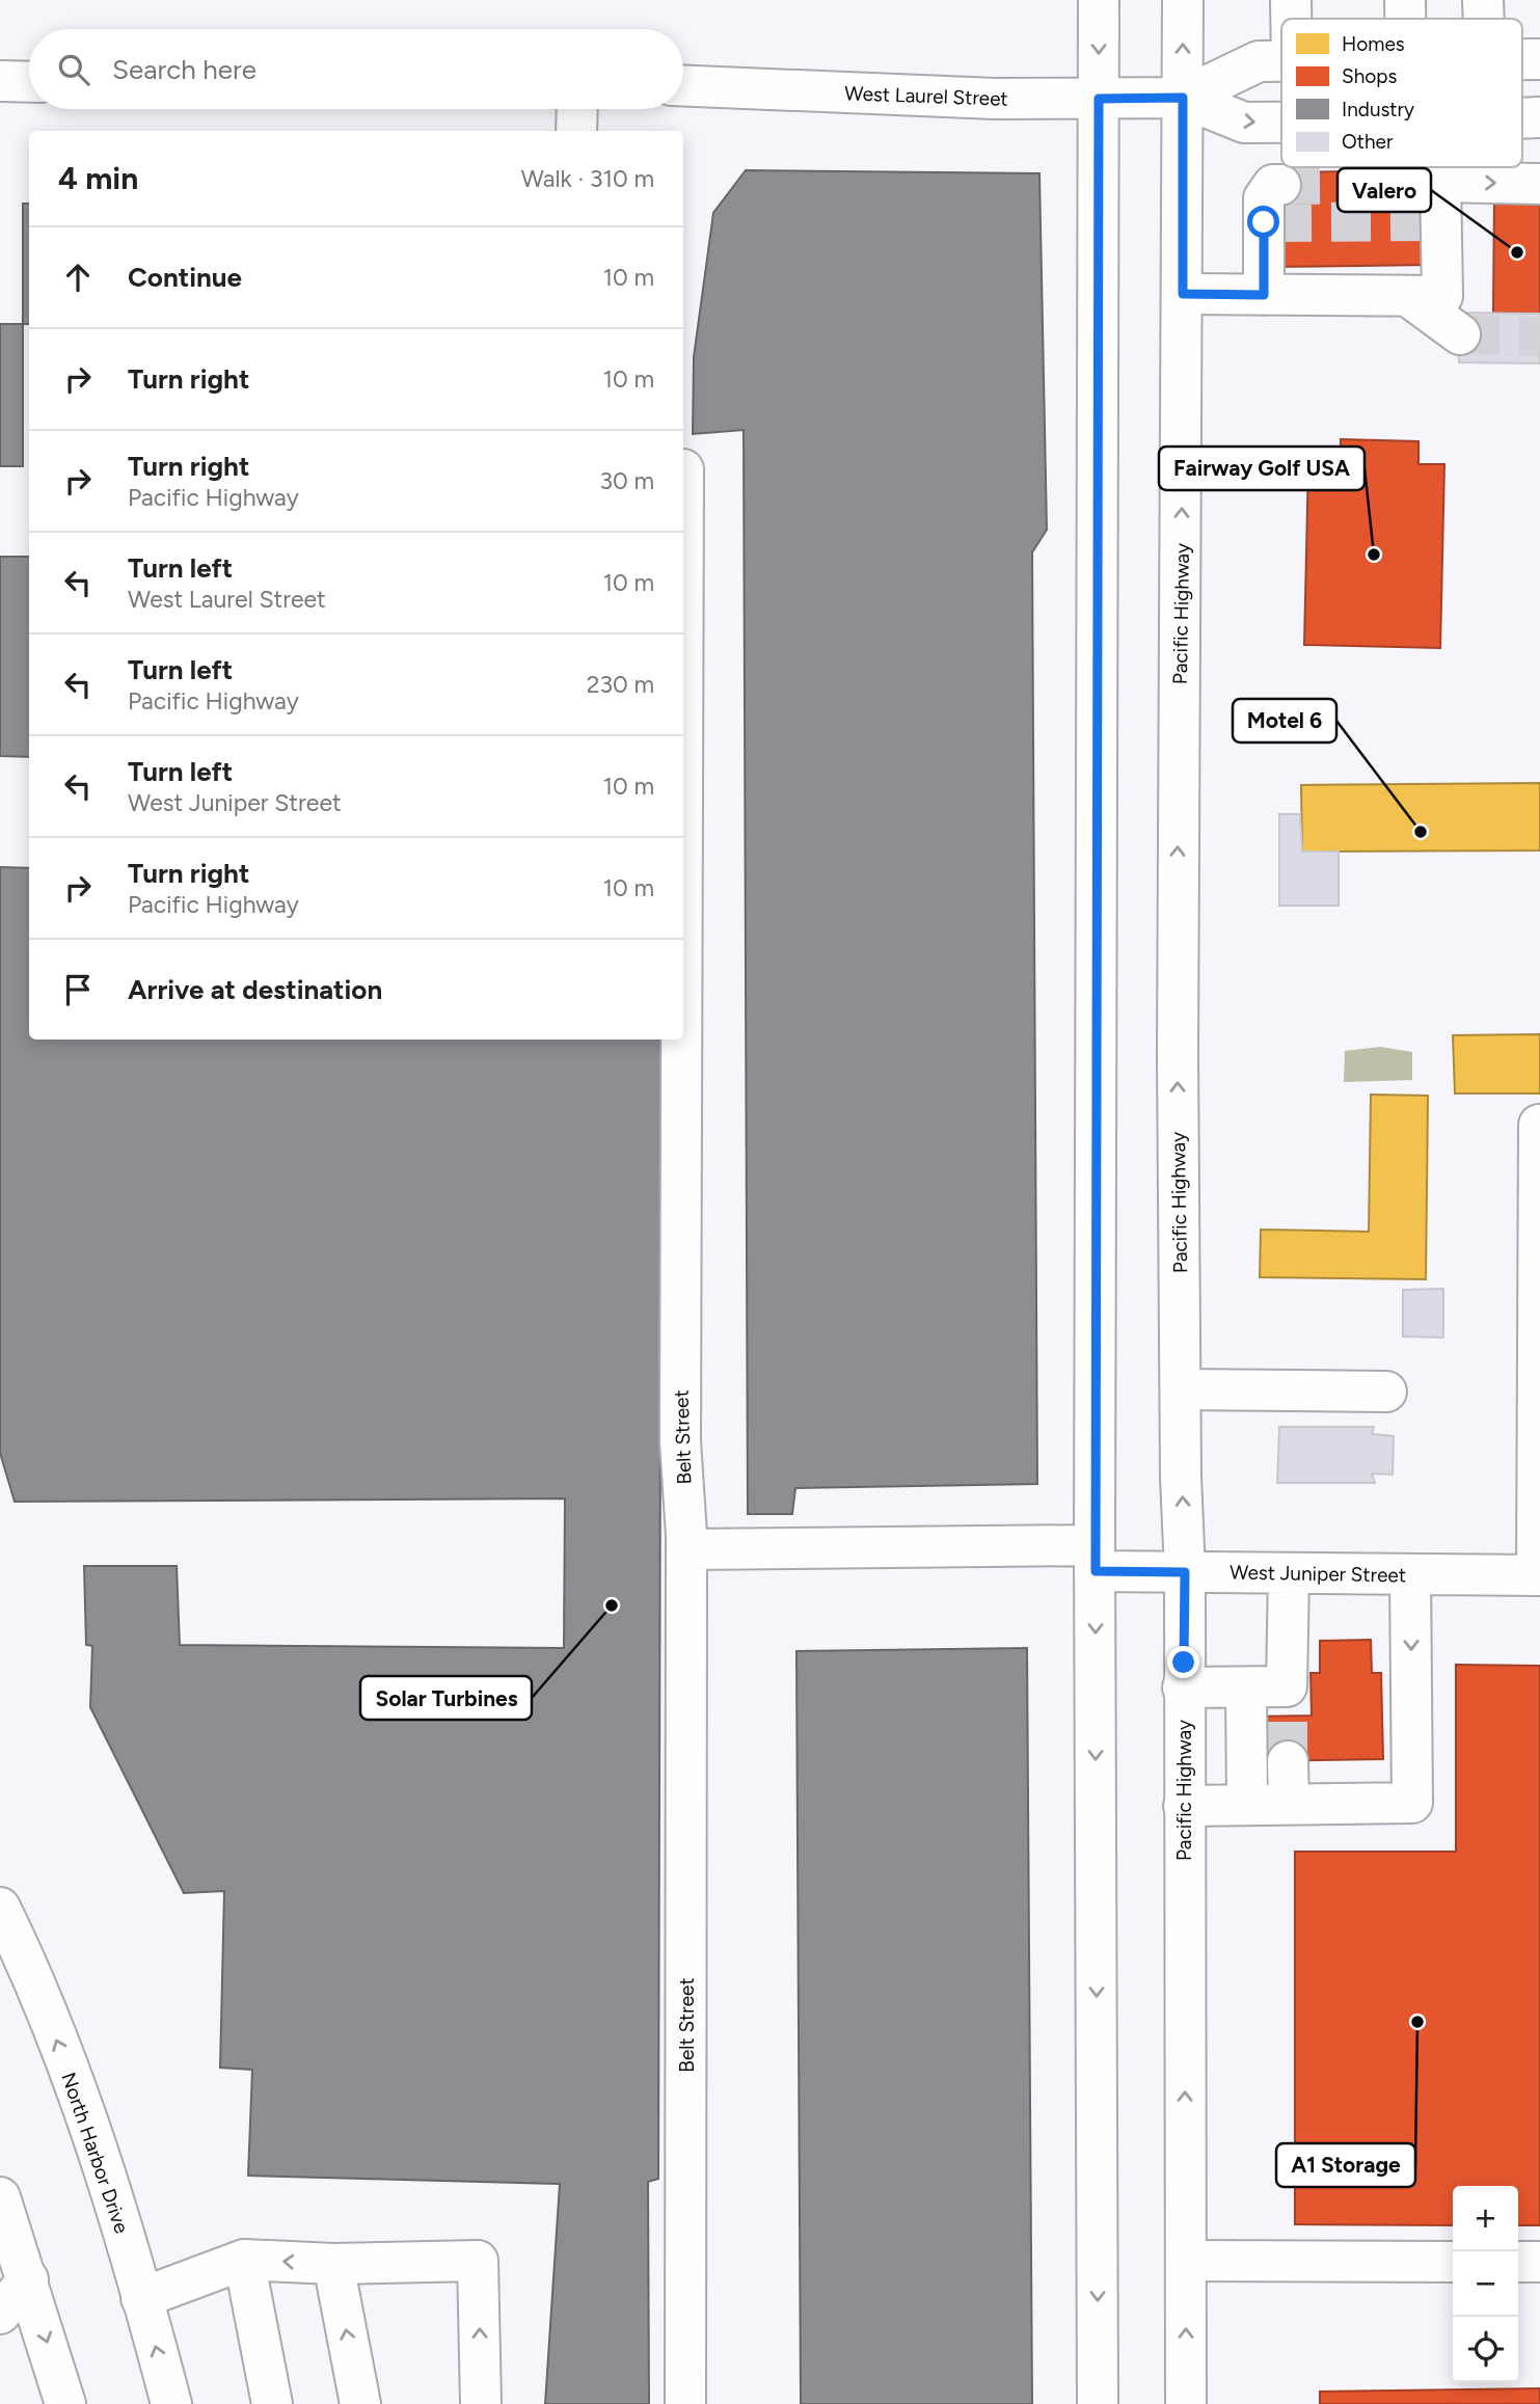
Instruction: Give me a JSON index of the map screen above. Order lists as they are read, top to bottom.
{
  "streets": {
    "main road": [
      "West Laurel Street",
      "Pacific Highway",
      "Belt Street",
      "West Juniper Street",
      "North Harbor Drive"
    ]
  },
  "crossings": [
    ["West Laurel Street", "Pacific Highway"],
    ["Pacific Highway", "West Juniper Street"],
    ["Belt Street", "West Juniper Street"]
  ],
  "places": [
    "Valero",
    "Fairway Golf USA",
    "Motel 6",
    "Solar Turbines",
    "A1 Storage"
  ],
  "legend": [
    "Homes",
    "Shops",
    "Industry",
    "Other"
  ],
  "page": {
    "search": "Search here",
    "heading": ["4 min", "Walk · 310 m"],
    "list": [
      ["Continue", "10 m"],
      ["Turn right", "10 m"],
      ["Turn right", "Pacific Highway", "30 m"],
      ["Turn left", "West Laurel Street", "10 m"],
      ["Turn left", "Pacific Highway", "230 m"],
      ["Turn left", "West Juniper Street", "10 m"],
      ["Turn right", "Pacific Highway", "10 m"],
      "Arrive at destination"
    ],
    "map_buttons": ["+", "−"]
  }
}
